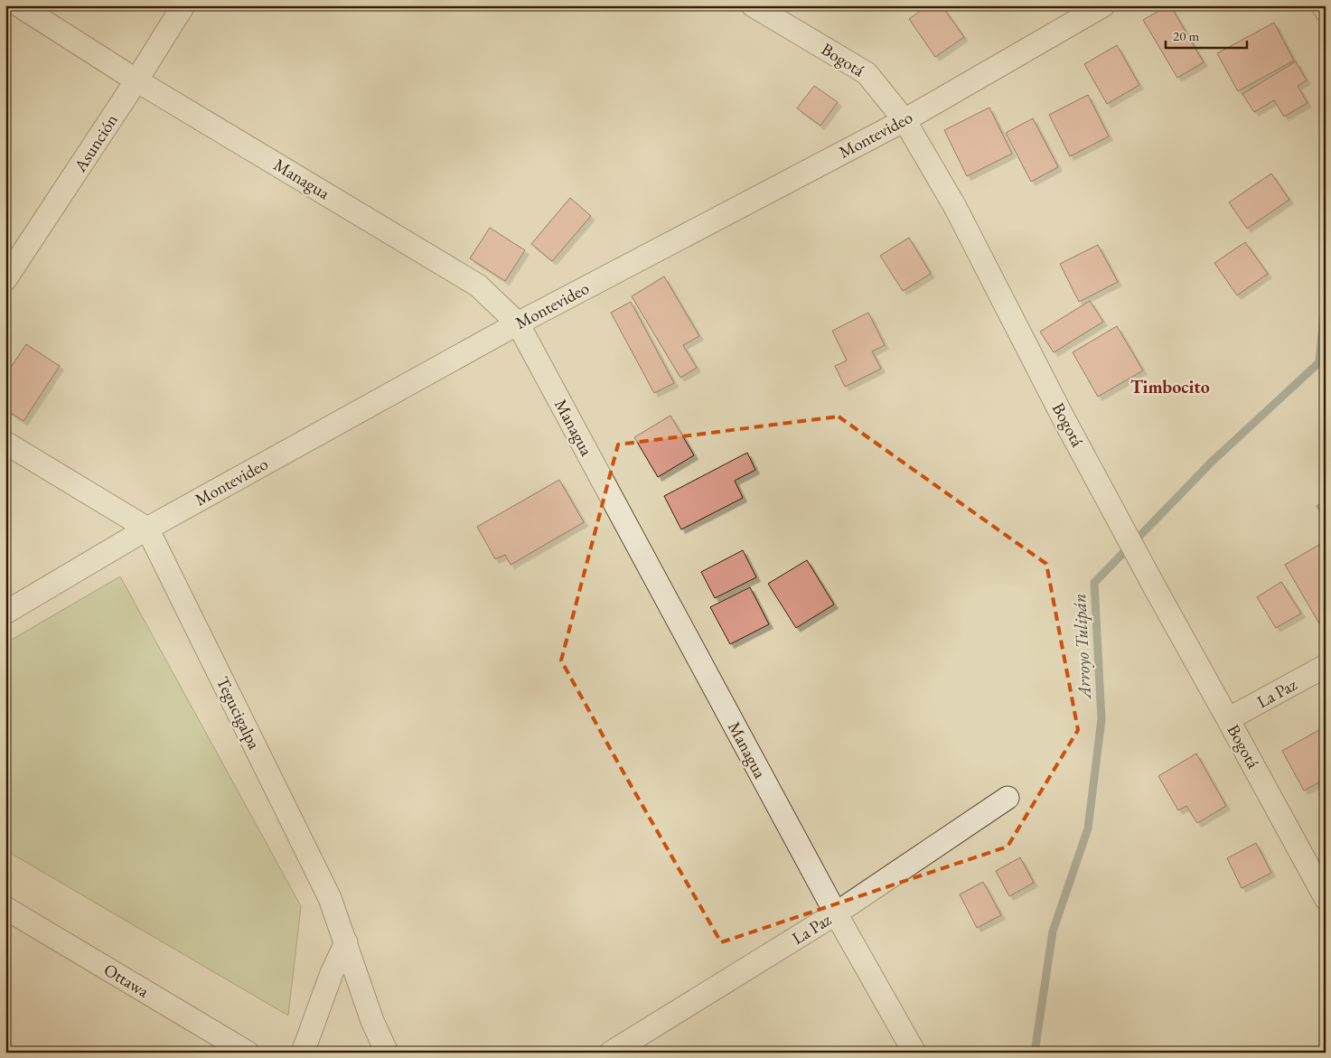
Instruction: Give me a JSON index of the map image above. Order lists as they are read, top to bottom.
{
  "streets": {
    "street": [
      "Bogotá",
      "Montevideo",
      "Asunción",
      "Managua",
      "La Paz",
      "Tegucigalpa",
      "Ottawa"
    ]
  },
  "crossings": [
    ["Bogotá", "Montevideo"],
    ["Bogotá", "La Paz"],
    ["Montevideo", "Managua"],
    ["Montevideo", "Tegucigalpa"],
    ["Asunción", "Managua"],
    ["Managua", "La Paz"]
  ],
  "districts": ["Timbocito"],
  "water": ["Arroyo Tulipán"],
  "scale_bar": "20 m"
}
